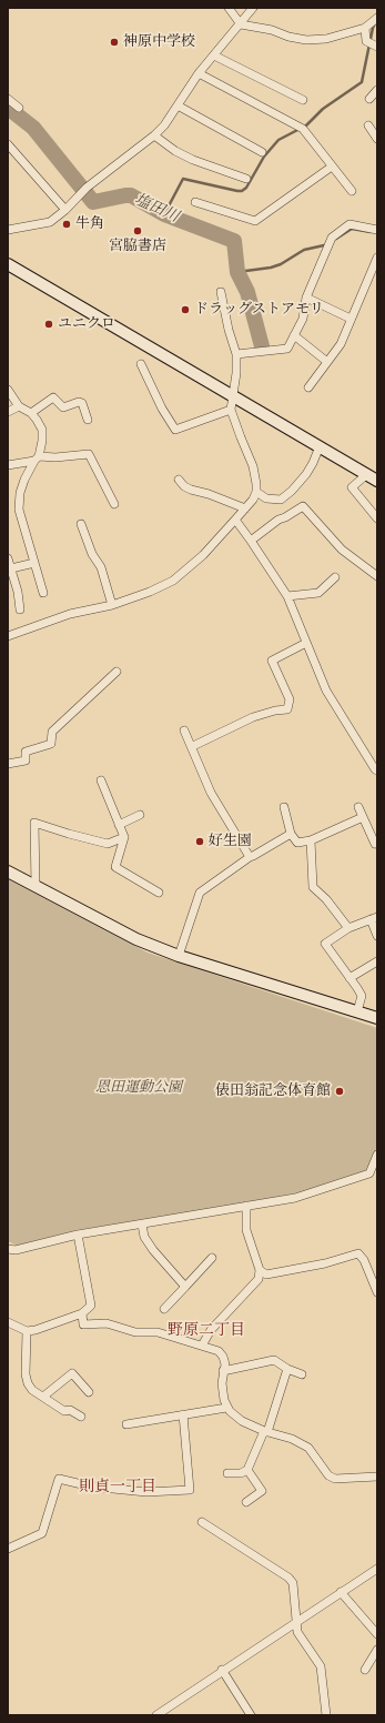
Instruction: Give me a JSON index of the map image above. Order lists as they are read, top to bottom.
{
  "districts": ["野原二丁目", "則貞一丁目"],
  "water": ["塩田川"],
  "parks": ["恩田運動公園"],
  "places": [
    "神原中学校",
    "牛角",
    "宮脇書店",
    "ドラッグストアモリ",
    "ユニクロ",
    "好生園",
    "俵田翁記念体育館"
  ]
}
